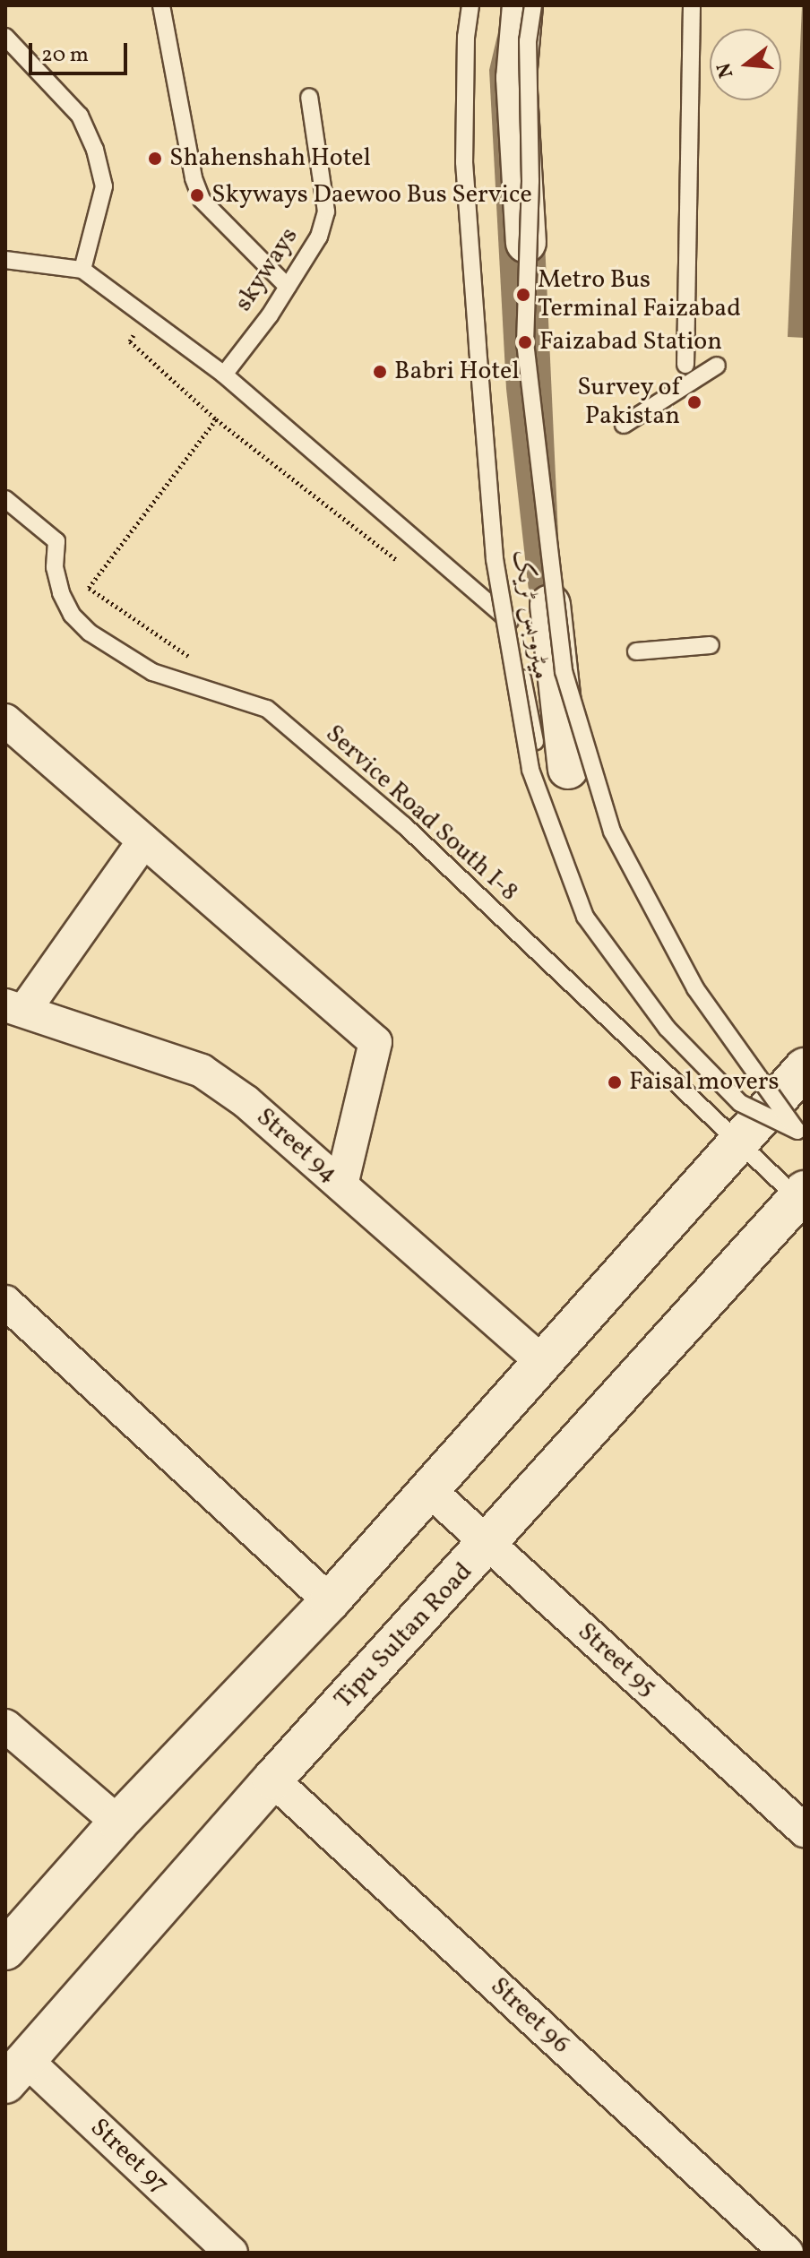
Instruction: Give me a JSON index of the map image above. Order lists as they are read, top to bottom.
{
  "streets": {
    "street": [
      "Street 94",
      "Tipu Sultan Road",
      "Street 95",
      "Street 96",
      "Street 97"
    ],
    "lane": ["skyways", "میٹرو بس ٹریک", "Service Road South I-8"]
  },
  "crossings": [
    ["Service Road South I-8", "Tipu Sultan Road"],
    ["Tipu Sultan Road", "Street 95"],
    ["Tipu Sultan Road", "Street 96"],
    ["Tipu Sultan Road", "Street 97"]
  ],
  "places": [
    "Shahenshah Hotel",
    "Skyways Daewoo Bus Service",
    "Metro Bus Terminal Faizabad",
    "Faizabad Station",
    "Babri Hotel",
    "Survey of Pakistan",
    "Faisal movers"
  ],
  "scale_bar": "20 m",
  "north": "left"
}
